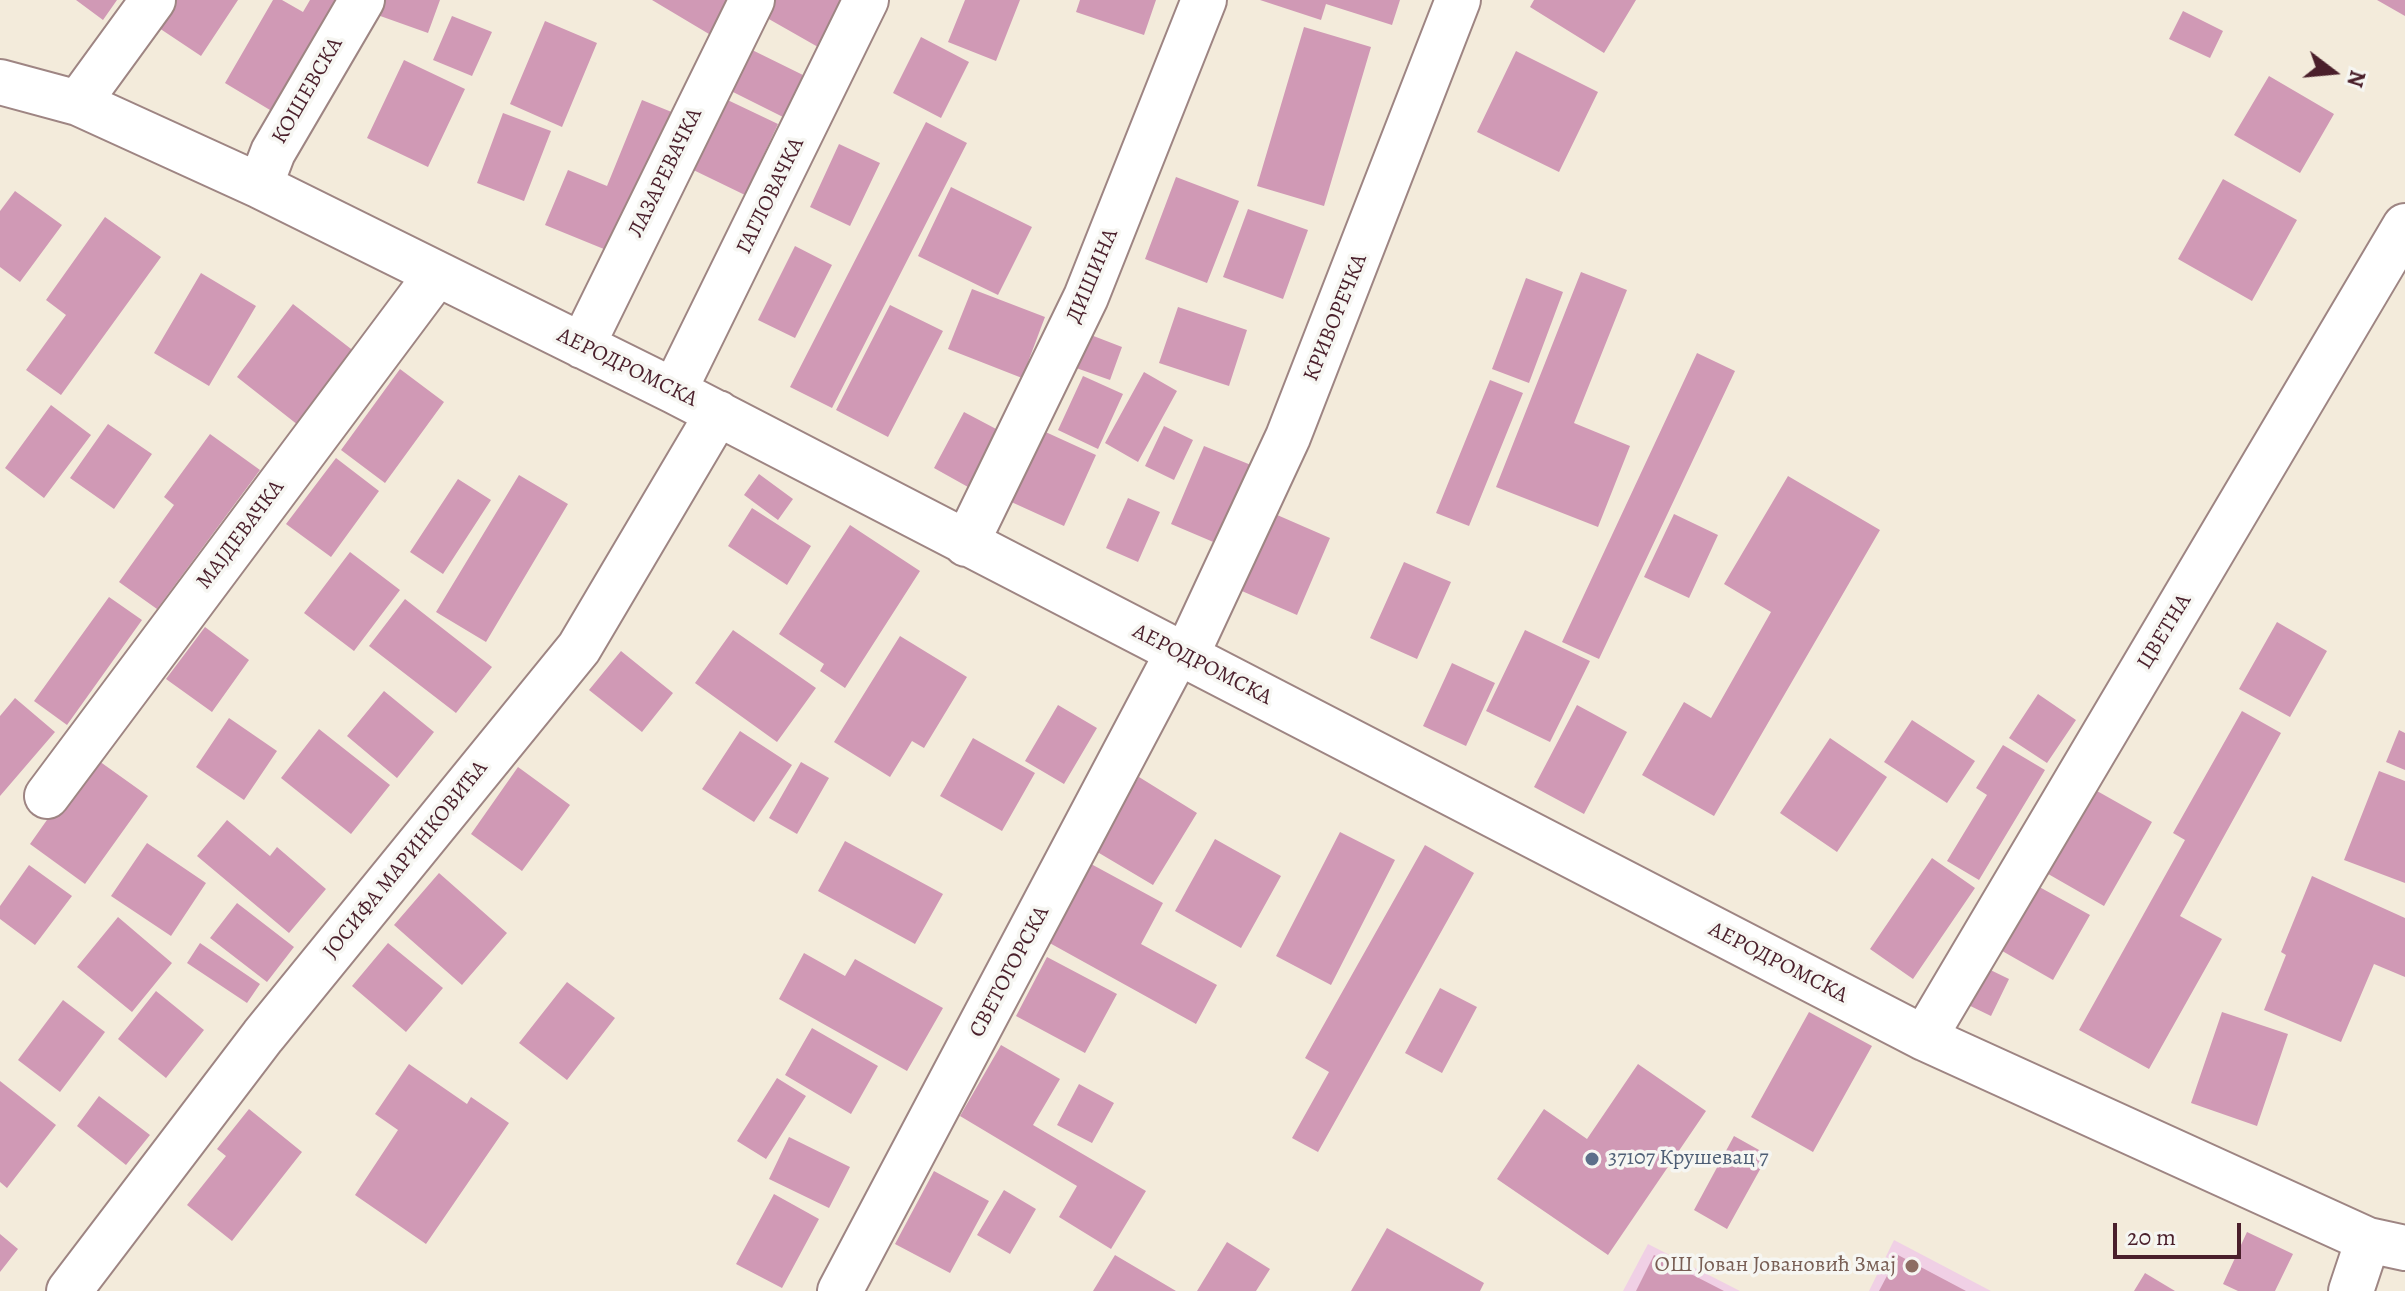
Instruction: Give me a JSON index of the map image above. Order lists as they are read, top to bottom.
{
  "streets": {
    "street": [
      "КОШЕВСКА",
      "ЛАЗАРЕВАЧКА",
      "ГАГЛОВАЧКА",
      "ДИШИНА",
      "КРИВОРЕЧКА",
      "АЕРОДРОМСКА",
      "МАЈДЕВАЧКА",
      "ЦВЕТНА",
      "ЈОСИФА МАРИНКОВИЋА",
      "СВЕТОГОРСКА"
    ]
  },
  "crossings": [
    ["КОШЕВСКА", "АЕРОДРОМСКА"],
    ["ЛАЗАРЕВАЧКА", "АЕРОДРОМСКА"],
    ["ГАГЛОВАЧКА", "АЕРОДРОМСКА"],
    ["ДИШИНА", "АЕРОДРОМСКА"],
    ["КРИВОРЕЧКА", "АЕРОДРОМСКА"],
    ["КРИВОРЕЧКА", "СВЕТОГОРСКА"],
    ["АЕРОДРОМСКА", "МАЈДЕВАЧКА"],
    ["АЕРОДРОМСКА", "ЦВЕТНА"],
    ["АЕРОДРОМСКА", "ЈОСИФА МАРИНКОВИЋА"],
    ["АЕРОДРОМСКА", "СВЕТОГОРСКА"]
  ],
  "places": ["37107 Крушевац 7", "ОШ Јован Јовановић Змај"],
  "scale_bar": "20 m",
  "north": "right"
}
